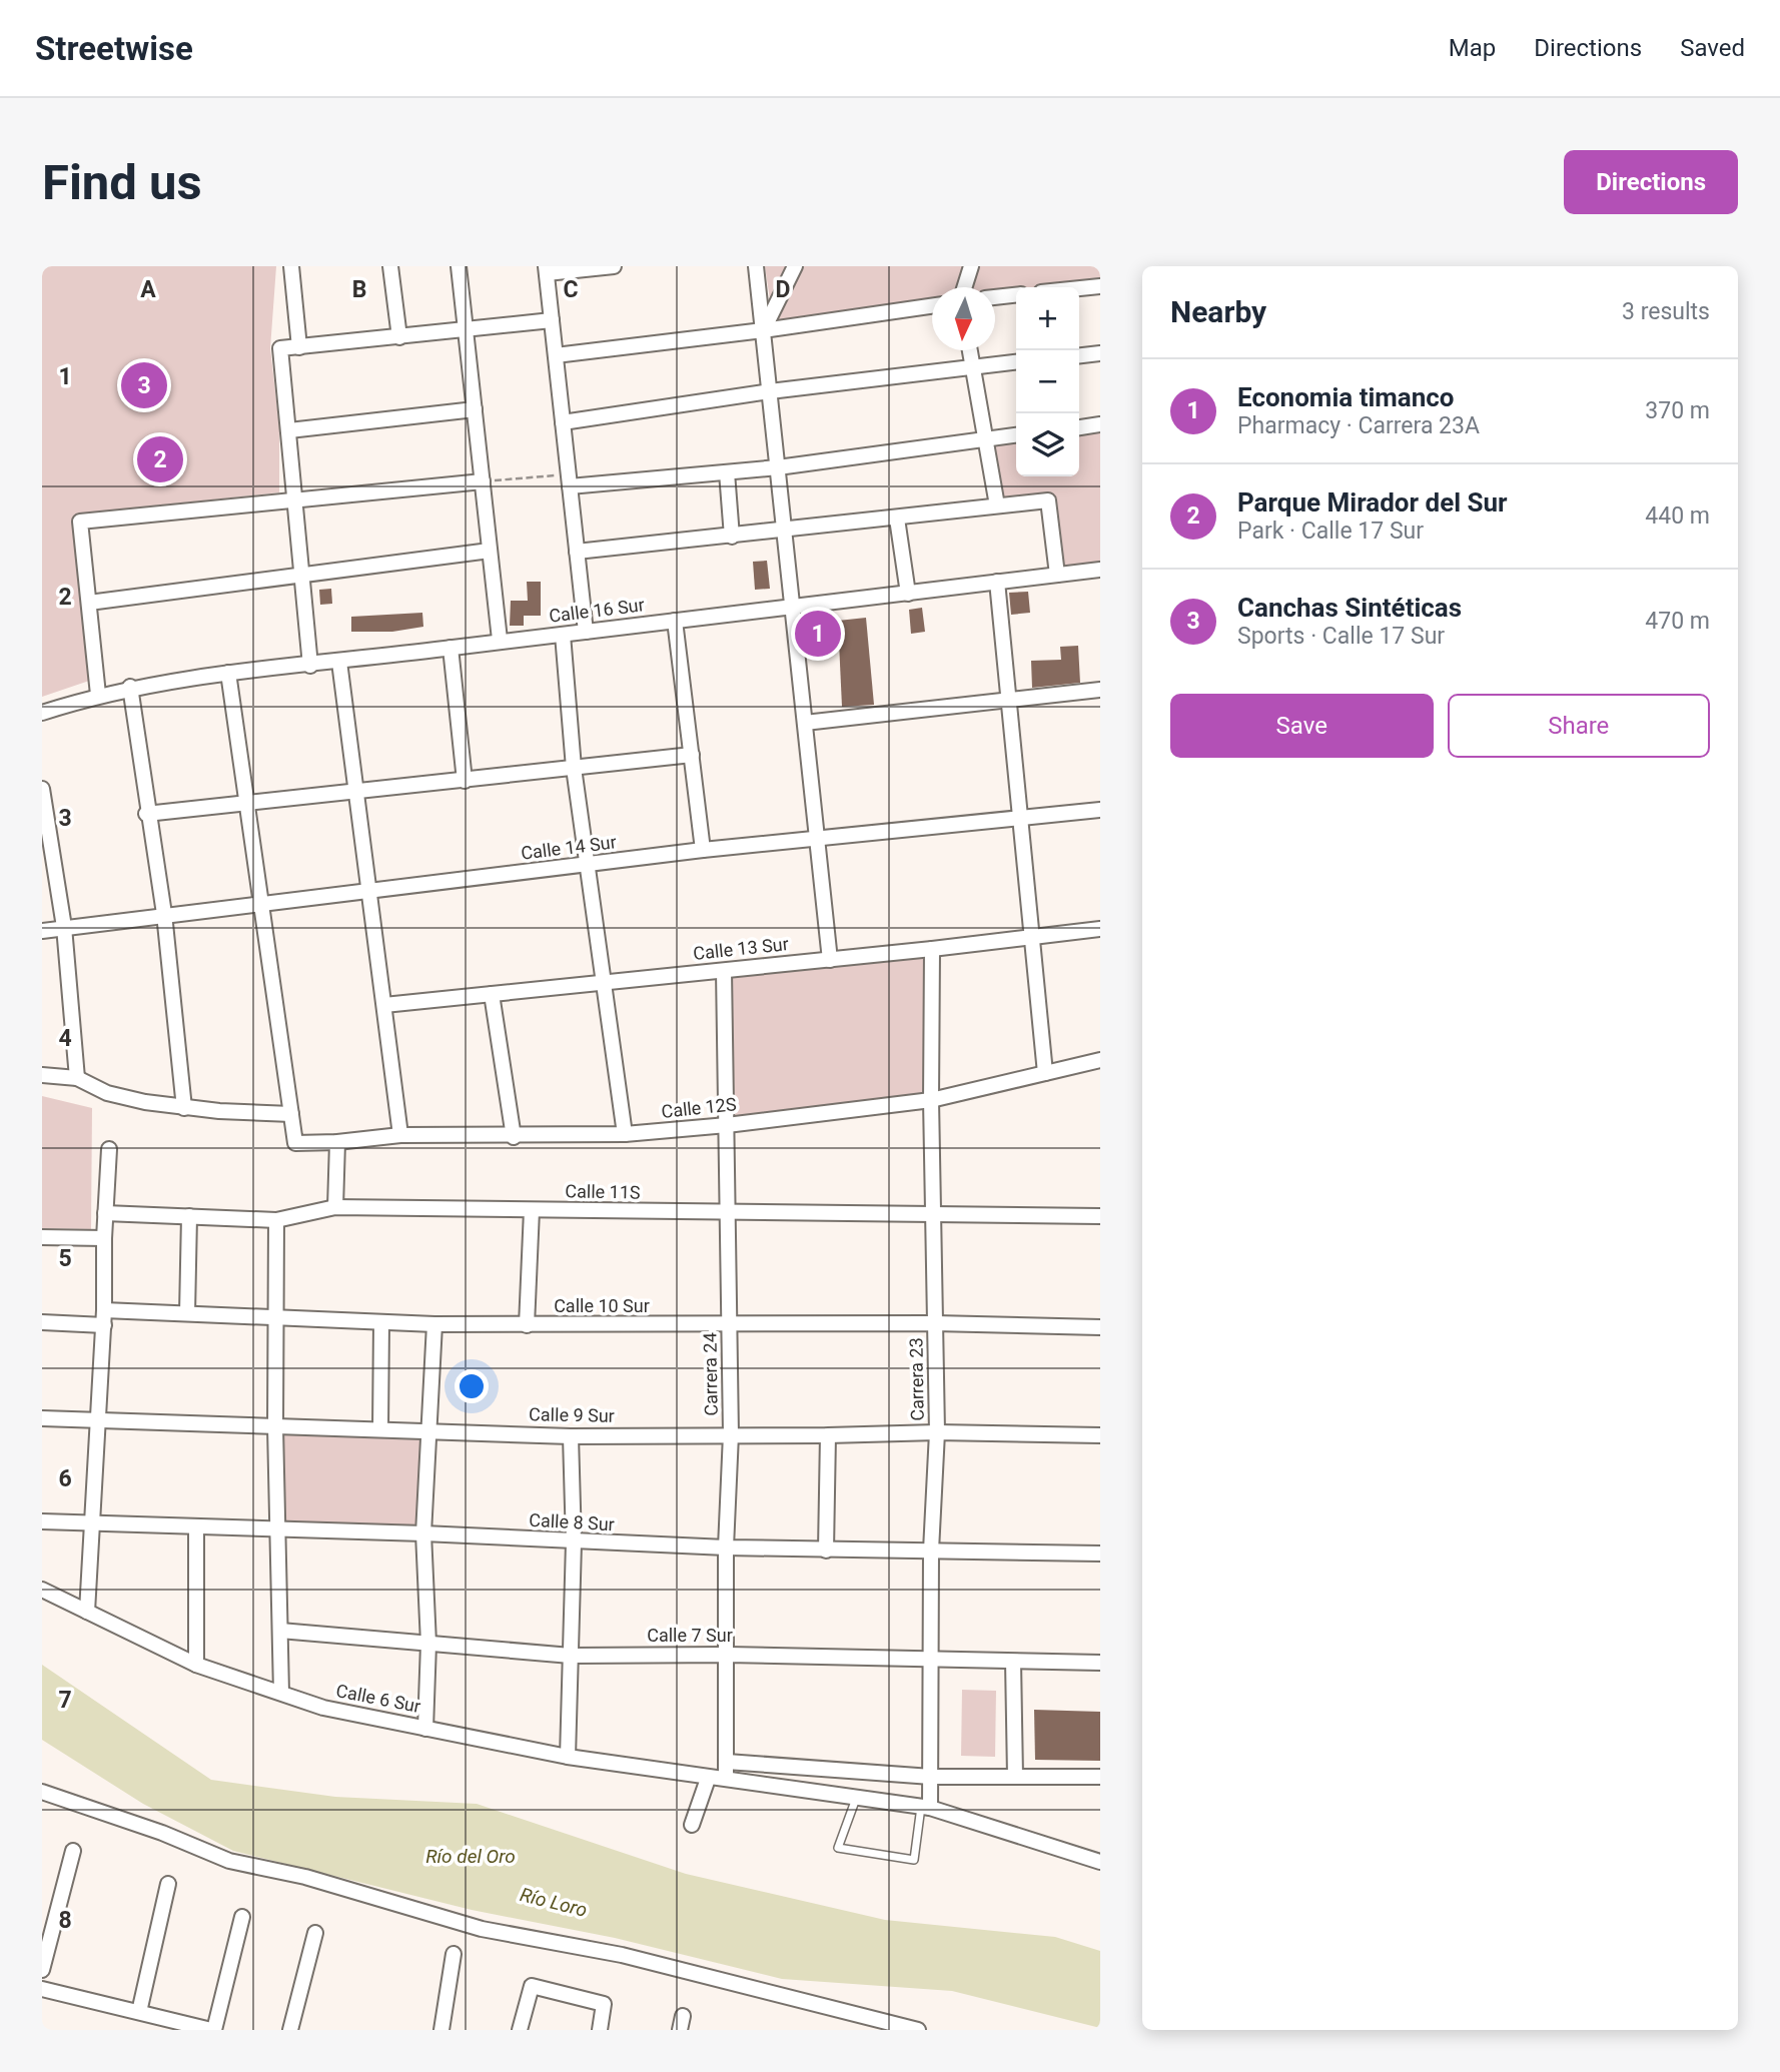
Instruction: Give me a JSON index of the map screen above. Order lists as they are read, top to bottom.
{
  "streets": {
    "street": [
      "Calle 16 Sur",
      "Calle 14 Sur",
      "Calle 13 Sur",
      "Calle 12S",
      "Calle 11S",
      "Calle 10 Sur",
      "Carrera 24",
      "Carrera 23",
      "Calle 9 Sur",
      "Calle 8 Sur",
      "Calle 7 Sur",
      "Calle 6 Sur"
    ]
  },
  "crossings": [
    ["Calle 13 Sur", "Carrera 24"],
    ["Calle 13 Sur", "Carrera 23"],
    ["Calle 12S", "Carrera 24"],
    ["Calle 12S", "Carrera 23"],
    ["Calle 11S", "Carrera 24"],
    ["Calle 11S", "Carrera 23"],
    ["Calle 10 Sur", "Carrera 24"],
    ["Calle 10 Sur", "Carrera 23"],
    ["Carrera 24", "Calle 9 Sur"],
    ["Carrera 24", "Calle 8 Sur"],
    ["Carrera 24", "Calle 7 Sur"],
    ["Carrera 24", "Calle 6 Sur"],
    ["Carrera 23", "Calle 9 Sur"],
    ["Carrera 23", "Calle 8 Sur"],
    ["Carrera 23", "Calle 7 Sur"],
    ["Carrera 23", "Calle 6 Sur"]
  ],
  "water": ["Río del Oro", "Río Loro"],
  "north": "bottom",
  "page": {
    "header": "Streetwise",
    "nav": ["Map", "Directions", "Saved"],
    "buttons": [
      "Directions",
      ["Save", "Share"]
    ],
    "title": "Find us",
    "heading": ["Nearby", "3 results"],
    "map_buttons": ["+", "−"],
    "list": [
      {
        "mark": "1",
        "name": "Economia timanco",
        "note": "Pharmacy · Carrera 23A",
        "value": "370 m"
      },
      {
        "mark": "2",
        "name": "Parque Mirador del Sur",
        "note": "Park · Calle 17 Sur",
        "value": "440 m"
      },
      {
        "mark": "3",
        "name": "Canchas Sintéticas",
        "note": "Sports · Calle 17 Sur",
        "value": "470 m"
      }
    ],
    "pins": ["3", "2", "1"]
  },
  "grid": {
    "columns": [
      "A",
      "B",
      "C",
      "D"
    ],
    "rows": [
      "1",
      "2",
      "3",
      "4",
      "5",
      "6",
      "7",
      "8"
    ]
  }
}
